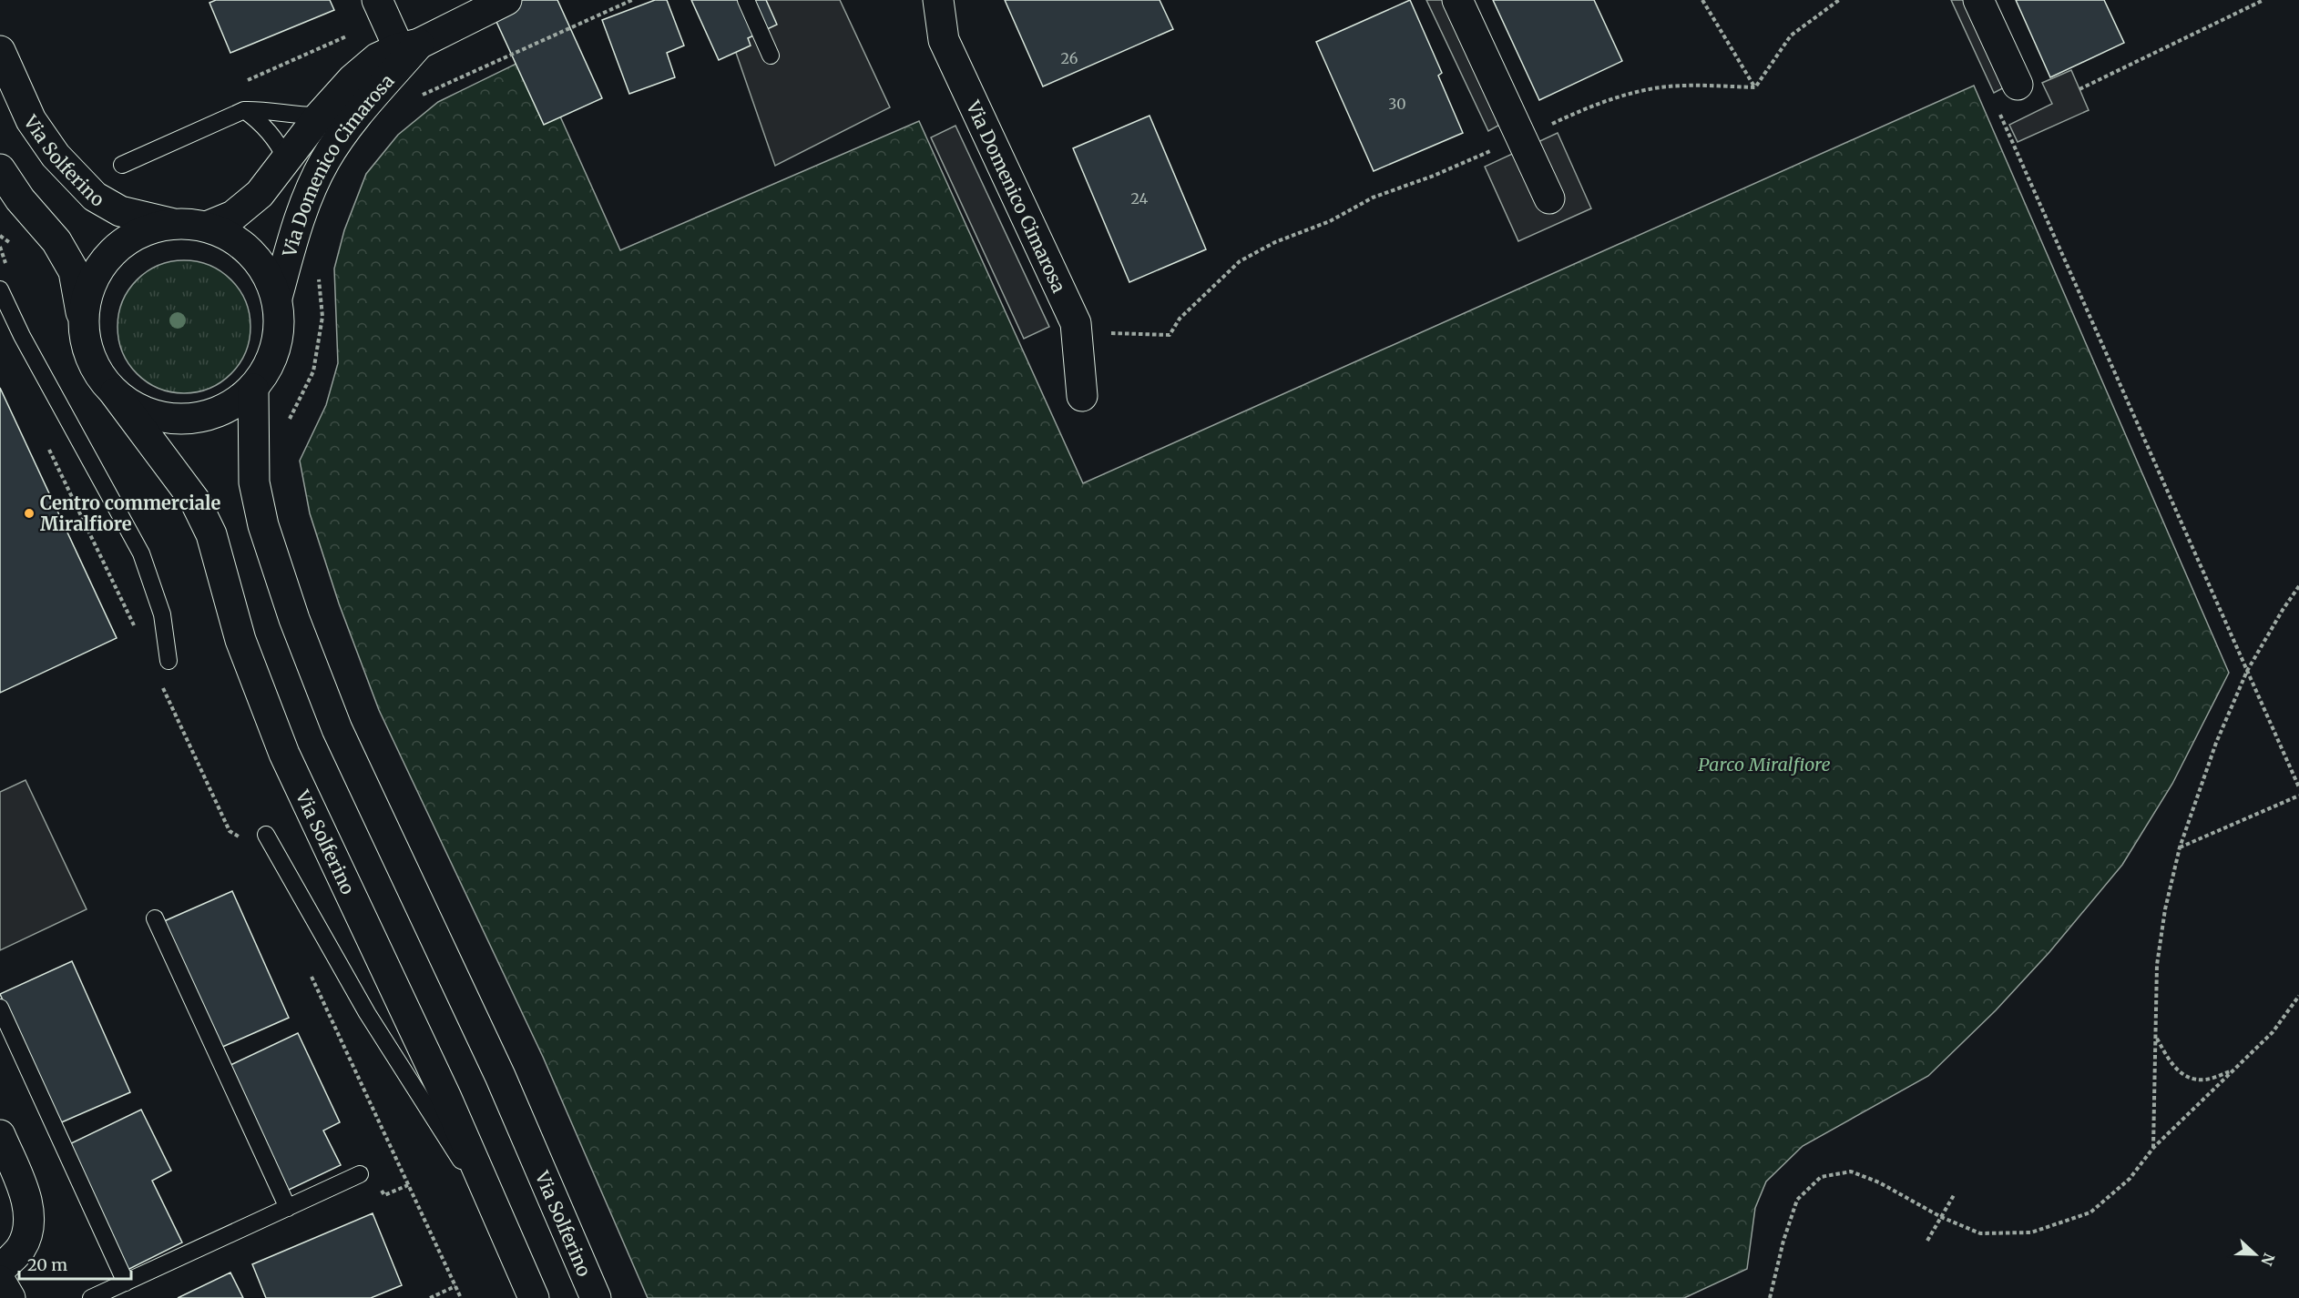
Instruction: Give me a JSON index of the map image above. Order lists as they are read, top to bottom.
{
  "streets": {
    "main road": ["Via Solferino", "Via Domenico Cimarosa"]
  },
  "crossings": [
    ["Via Solferino", "Via Domenico Cimarosa"]
  ],
  "parks": ["Parco Miralfiore"],
  "places": ["Centro commerciale Miralfiore"],
  "house_numbers": ["26", "30", "24"],
  "scale_bar": "20 m",
  "north": "right"
}
